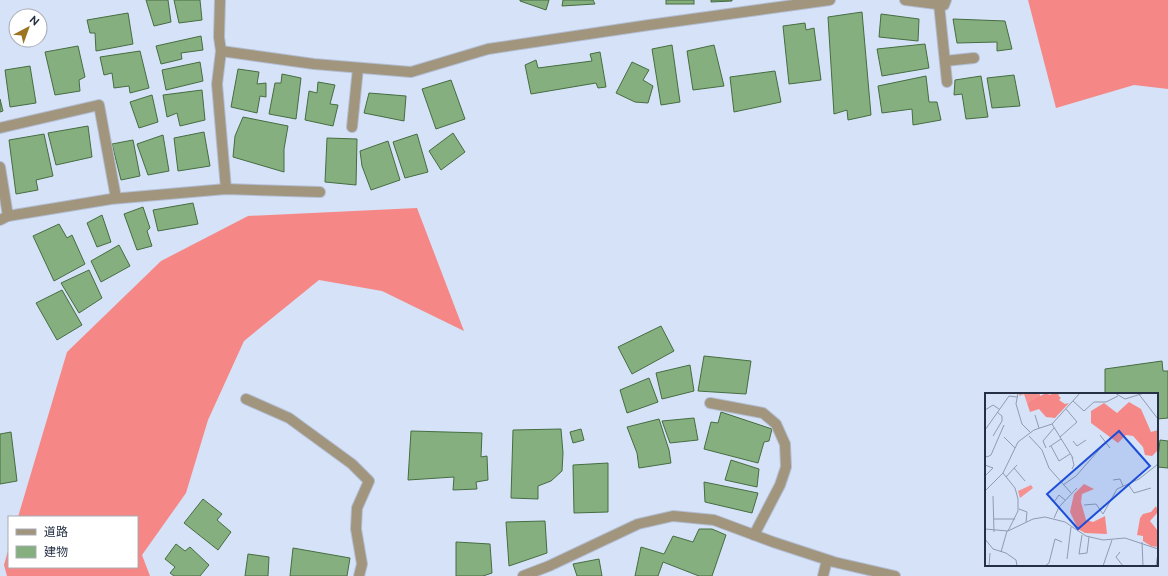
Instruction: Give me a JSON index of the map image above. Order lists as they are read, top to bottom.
{
  "legend": ["道路", "建物"],
  "north": "top right"
}
